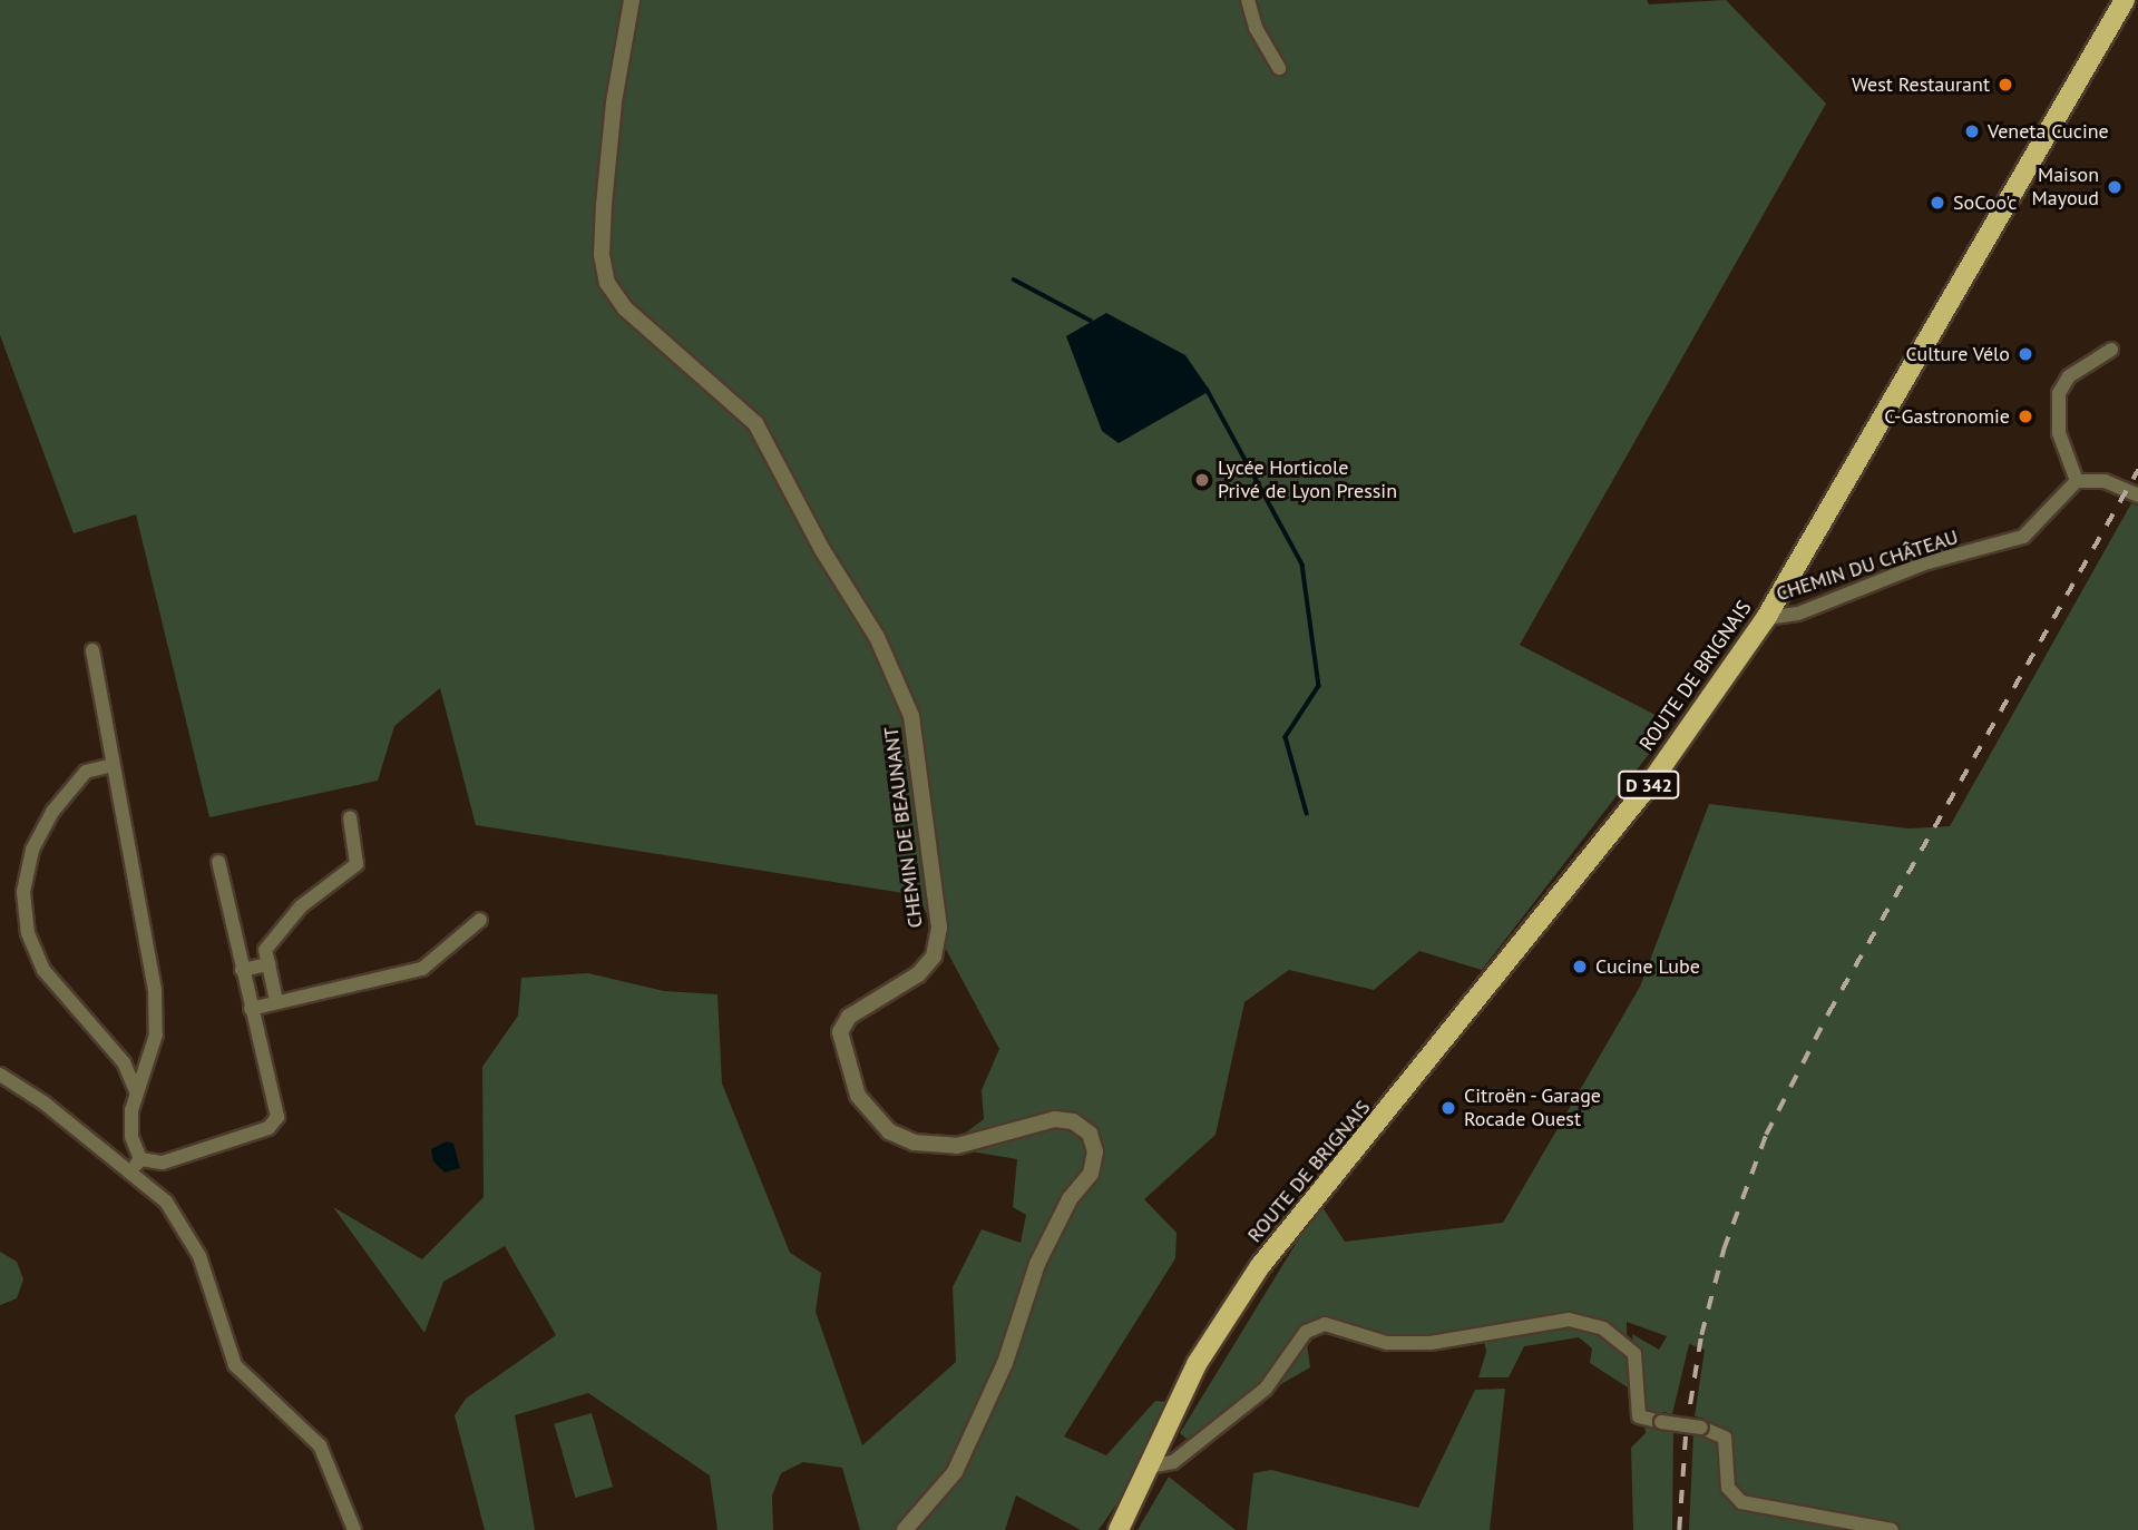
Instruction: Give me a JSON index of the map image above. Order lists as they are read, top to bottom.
{
  "streets": {
    "main road": ["ROUTE DE BRIGNAIS", "D 342"],
    "street": ["CHEMIN DU CHÂTEAU", "CHEMIN DE BEAUNANT"]
  },
  "crossings": [
    ["CHEMIN DU CHÂTEAU", "ROUTE DE BRIGNAIS"]
  ],
  "places": [
    "West Restaurant",
    "Veneta Cucine",
    "Maison Mayoud",
    "SoCoo'c",
    "Culture Vélo",
    "C-Gastronomie",
    "Lycée Horticole Privé de Lyon Pressin",
    "Cucine Lube",
    "Citroën - Garage Rocade Ouest"
  ]
}
